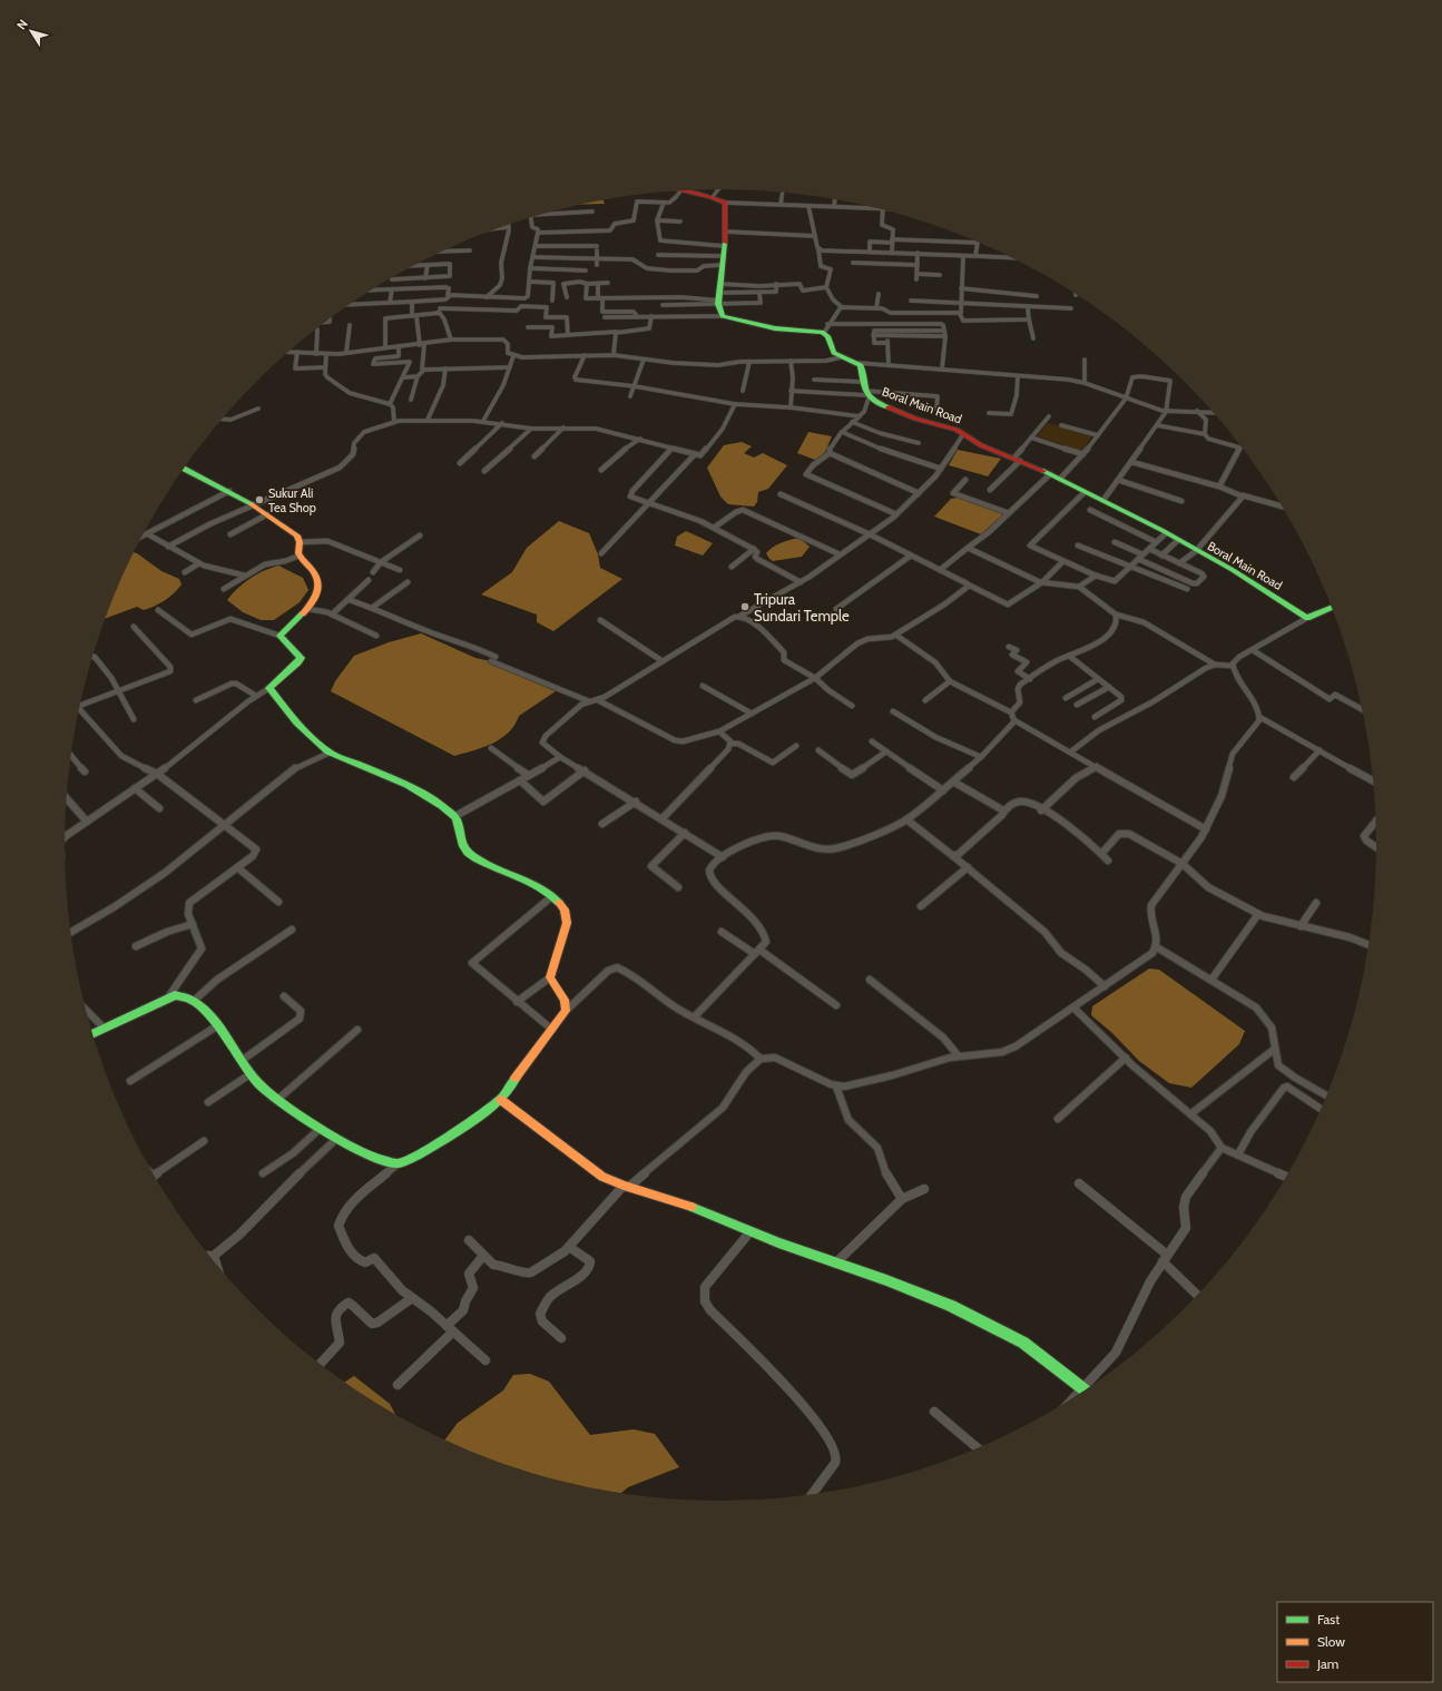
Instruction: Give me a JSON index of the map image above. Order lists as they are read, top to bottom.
{
  "streets": {
    "main road": ["Boral Main Road"]
  },
  "places": ["Sukur Ali Tea Shop", "Tripura Sundari Temple"],
  "legend": ["Fast", "Slow", "Jam"],
  "north": "top left"
}
